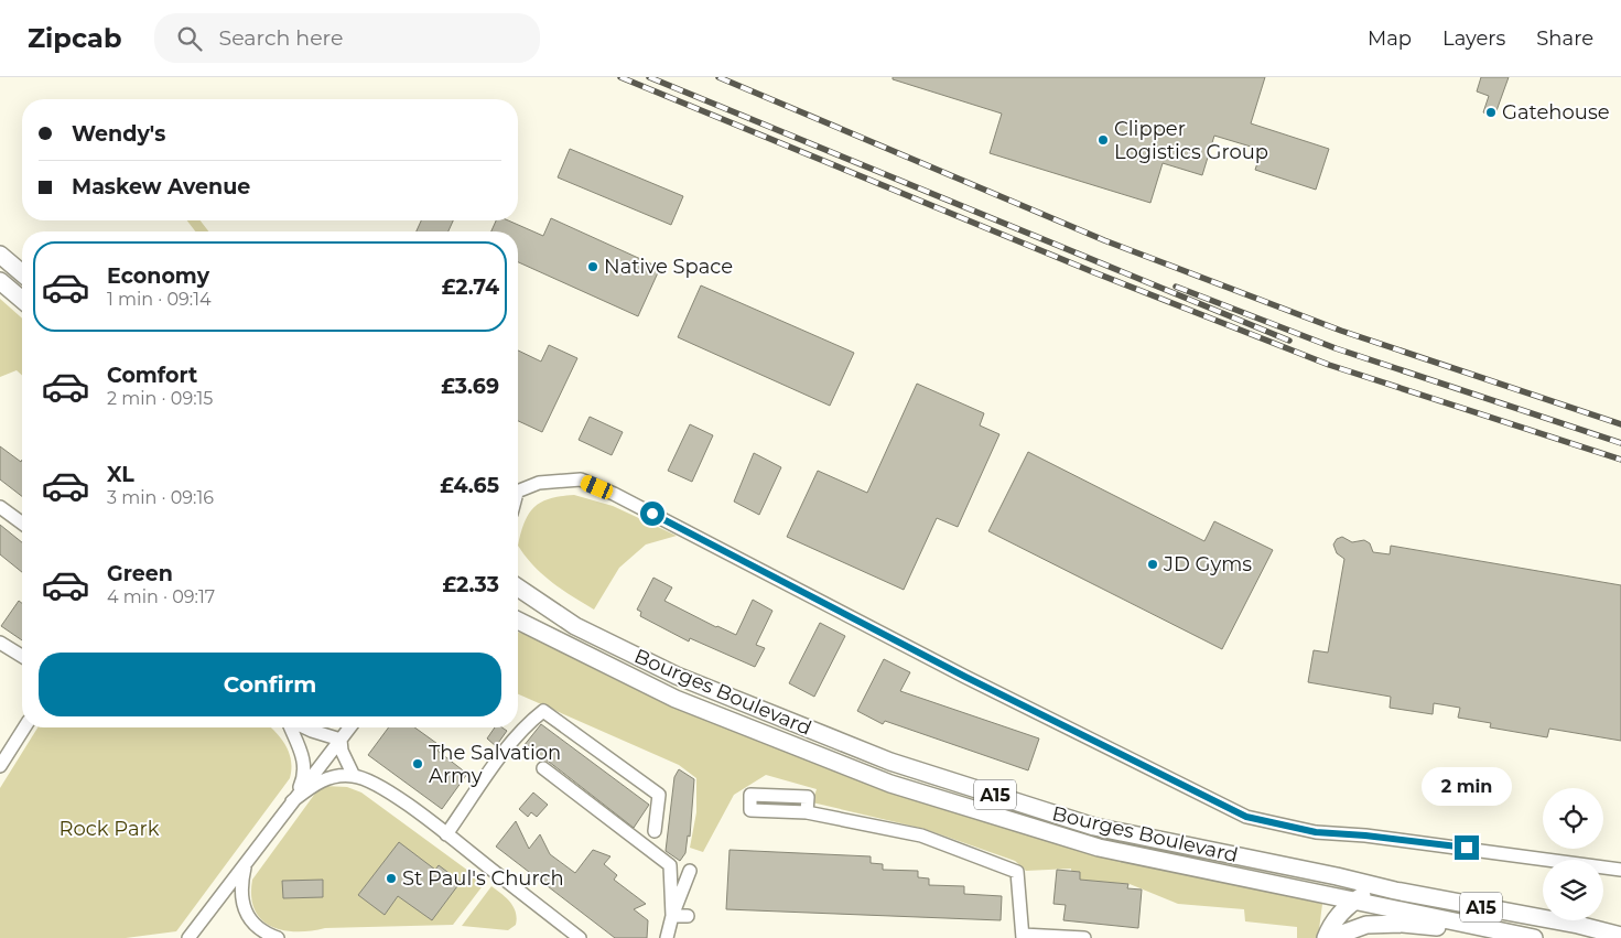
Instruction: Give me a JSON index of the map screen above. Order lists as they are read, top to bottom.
{
  "streets": {
    "main road": ["Bourges Boulevard", "A15"]
  },
  "parks": ["Rock Park"],
  "places": [
    "Gatehouse",
    "Clipper Logistics Group",
    "Native Space",
    "JD Gyms",
    "The Salvation Army",
    "St Paul's Church"
  ],
  "page": {
    "header": "Zipcab",
    "search": "Search here",
    "nav": ["Map", "Layers", "Share"],
    "banner": ["Wendy's", "Maskew Avenue"],
    "list": [
      {
        "name": "Economy",
        "note": "1 min · 09:14",
        "value": "£2.74"
      },
      {
        "name": "Comfort",
        "note": "2 min · 09:15",
        "value": "£3.69"
      },
      {
        "name": "XL",
        "note": "3 min · 09:16",
        "value": "£4.65"
      },
      {
        "name": "Green",
        "note": "4 min · 09:17",
        "value": "£2.33"
      }
    ],
    "buttons": "Confirm",
    "bubble": "2 min"
  }
}
